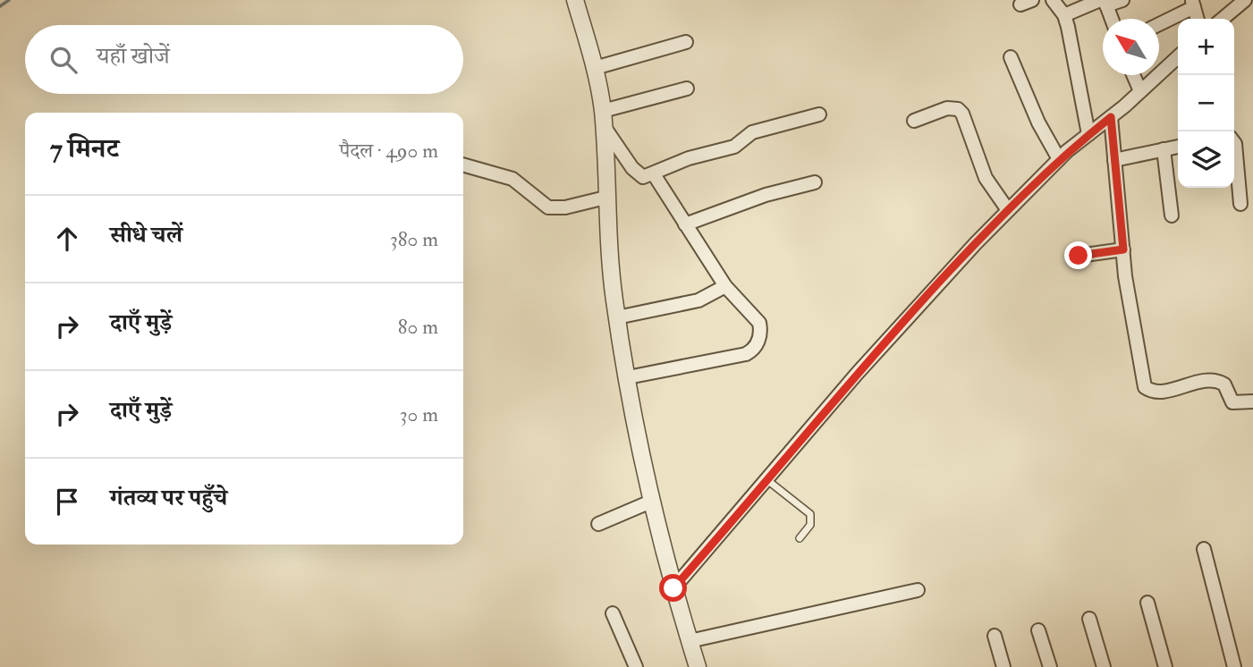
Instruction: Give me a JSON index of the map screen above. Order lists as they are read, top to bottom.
{
  "north": "top left",
  "page": {
    "map_buttons": ["+", "−"],
    "search": "यहाँ खोजें",
    "heading": ["7 मिनट", "पैदल · 490 m"],
    "list": [
      ["सीधे चलें", "380 m"],
      ["दाएँ मुड़ें", "80 m"],
      ["दाएँ मुड़ें", "30 m"],
      "गंतव्य पर पहुँचे"
    ]
  }
}
